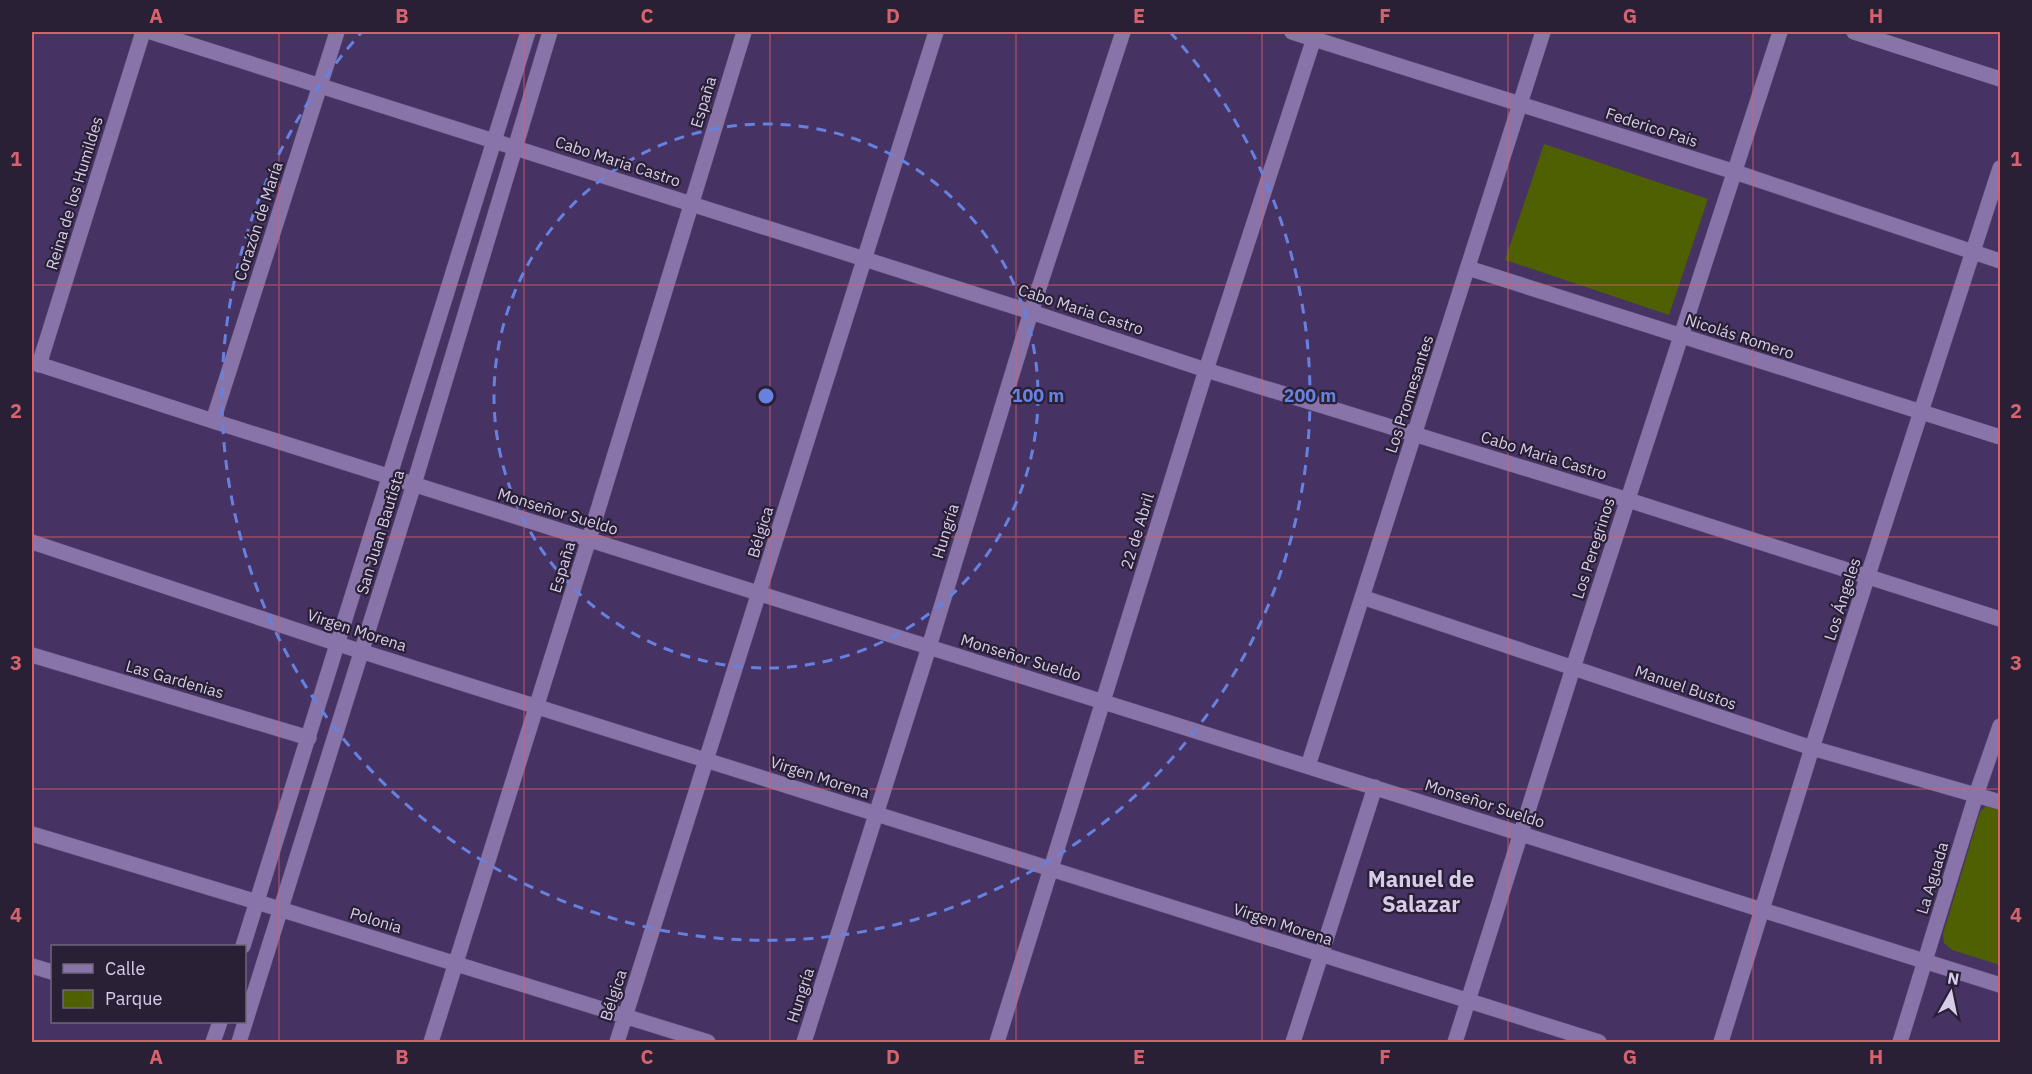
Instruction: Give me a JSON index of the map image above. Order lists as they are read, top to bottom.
{
  "streets": {
    "street": [
      "España",
      "Federico Pais",
      "Cabo Maria Castro",
      "Reina de los Humildes",
      "Corazón de María",
      "Nicolás Romero",
      "Los Promesantes",
      "Monseñor Sueldo",
      "Hungría",
      "22 de Abril",
      "San Juan Bautista",
      "Bélgica",
      "Los Peregrinos",
      "Los Ángeles",
      "Virgen Morena",
      "Las Gardenias",
      "Manuel Bustos",
      "La Aguada",
      "Polonia"
    ]
  },
  "crossings": [
    ["España", "Cabo Maria Castro"],
    ["España", "Monseñor Sueldo"],
    ["España", "Virgen Morena"],
    ["España", "Polonia"],
    ["Federico Pais", "Los Promesantes"],
    ["Federico Pais", "22 de Abril"],
    ["Federico Pais", "Los Peregrinos"],
    ["Federico Pais", "Los Ángeles"],
    ["Cabo Maria Castro", "Corazón de María"],
    ["Cabo Maria Castro", "Los Promesantes"],
    ["Cabo Maria Castro", "Hungría"],
    ["Cabo Maria Castro", "22 de Abril"],
    ["Cabo Maria Castro", "San Juan Bautista"],
    ["Cabo Maria Castro", "Bélgica"],
    ["Cabo Maria Castro", "Los Peregrinos"],
    ["Cabo Maria Castro", "Los Ángeles"],
    ["Reina de los Humildes", "Monseñor Sueldo"],
    ["Corazón de María", "Monseñor Sueldo"],
    ["Nicolás Romero", "Los Promesantes"],
    ["Nicolás Romero", "Los Peregrinos"],
    ["Nicolás Romero", "Los Ángeles"],
    ["Los Promesantes", "Monseñor Sueldo"],
    ["Los Promesantes", "Manuel Bustos"],
    ["Monseñor Sueldo", "Hungría"],
    ["Monseñor Sueldo", "22 de Abril"],
    ["Monseñor Sueldo", "San Juan Bautista"],
    ["Monseñor Sueldo", "Bélgica"],
    ["Monseñor Sueldo", "Los Peregrinos"],
    ["Monseñor Sueldo", "Los Ángeles"],
    ["Monseñor Sueldo", "La Aguada"],
    ["Hungría", "Virgen Morena"],
    ["22 de Abril", "Virgen Morena"],
    ["San Juan Bautista", "Virgen Morena"],
    ["San Juan Bautista", "Las Gardenias"],
    ["San Juan Bautista", "Polonia"],
    ["Bélgica", "Virgen Morena"],
    ["Bélgica", "Polonia"],
    ["Los Peregrinos", "Virgen Morena"],
    ["Los Peregrinos", "Manuel Bustos"],
    ["Los Ángeles", "Manuel Bustos"],
    ["Manuel Bustos", "La Aguada"]
  ],
  "districts": ["Manuel de Salazar"],
  "legend": ["Calle", "Parque"],
  "north": "top",
  "grid": {
    "columns": [
      "A",
      "B",
      "C",
      "D",
      "E",
      "F",
      "G",
      "H"
    ],
    "rows": [
      "1",
      "2",
      "3",
      "4"
    ]
  },
  "rings": ["100 m", "200 m"]
}
